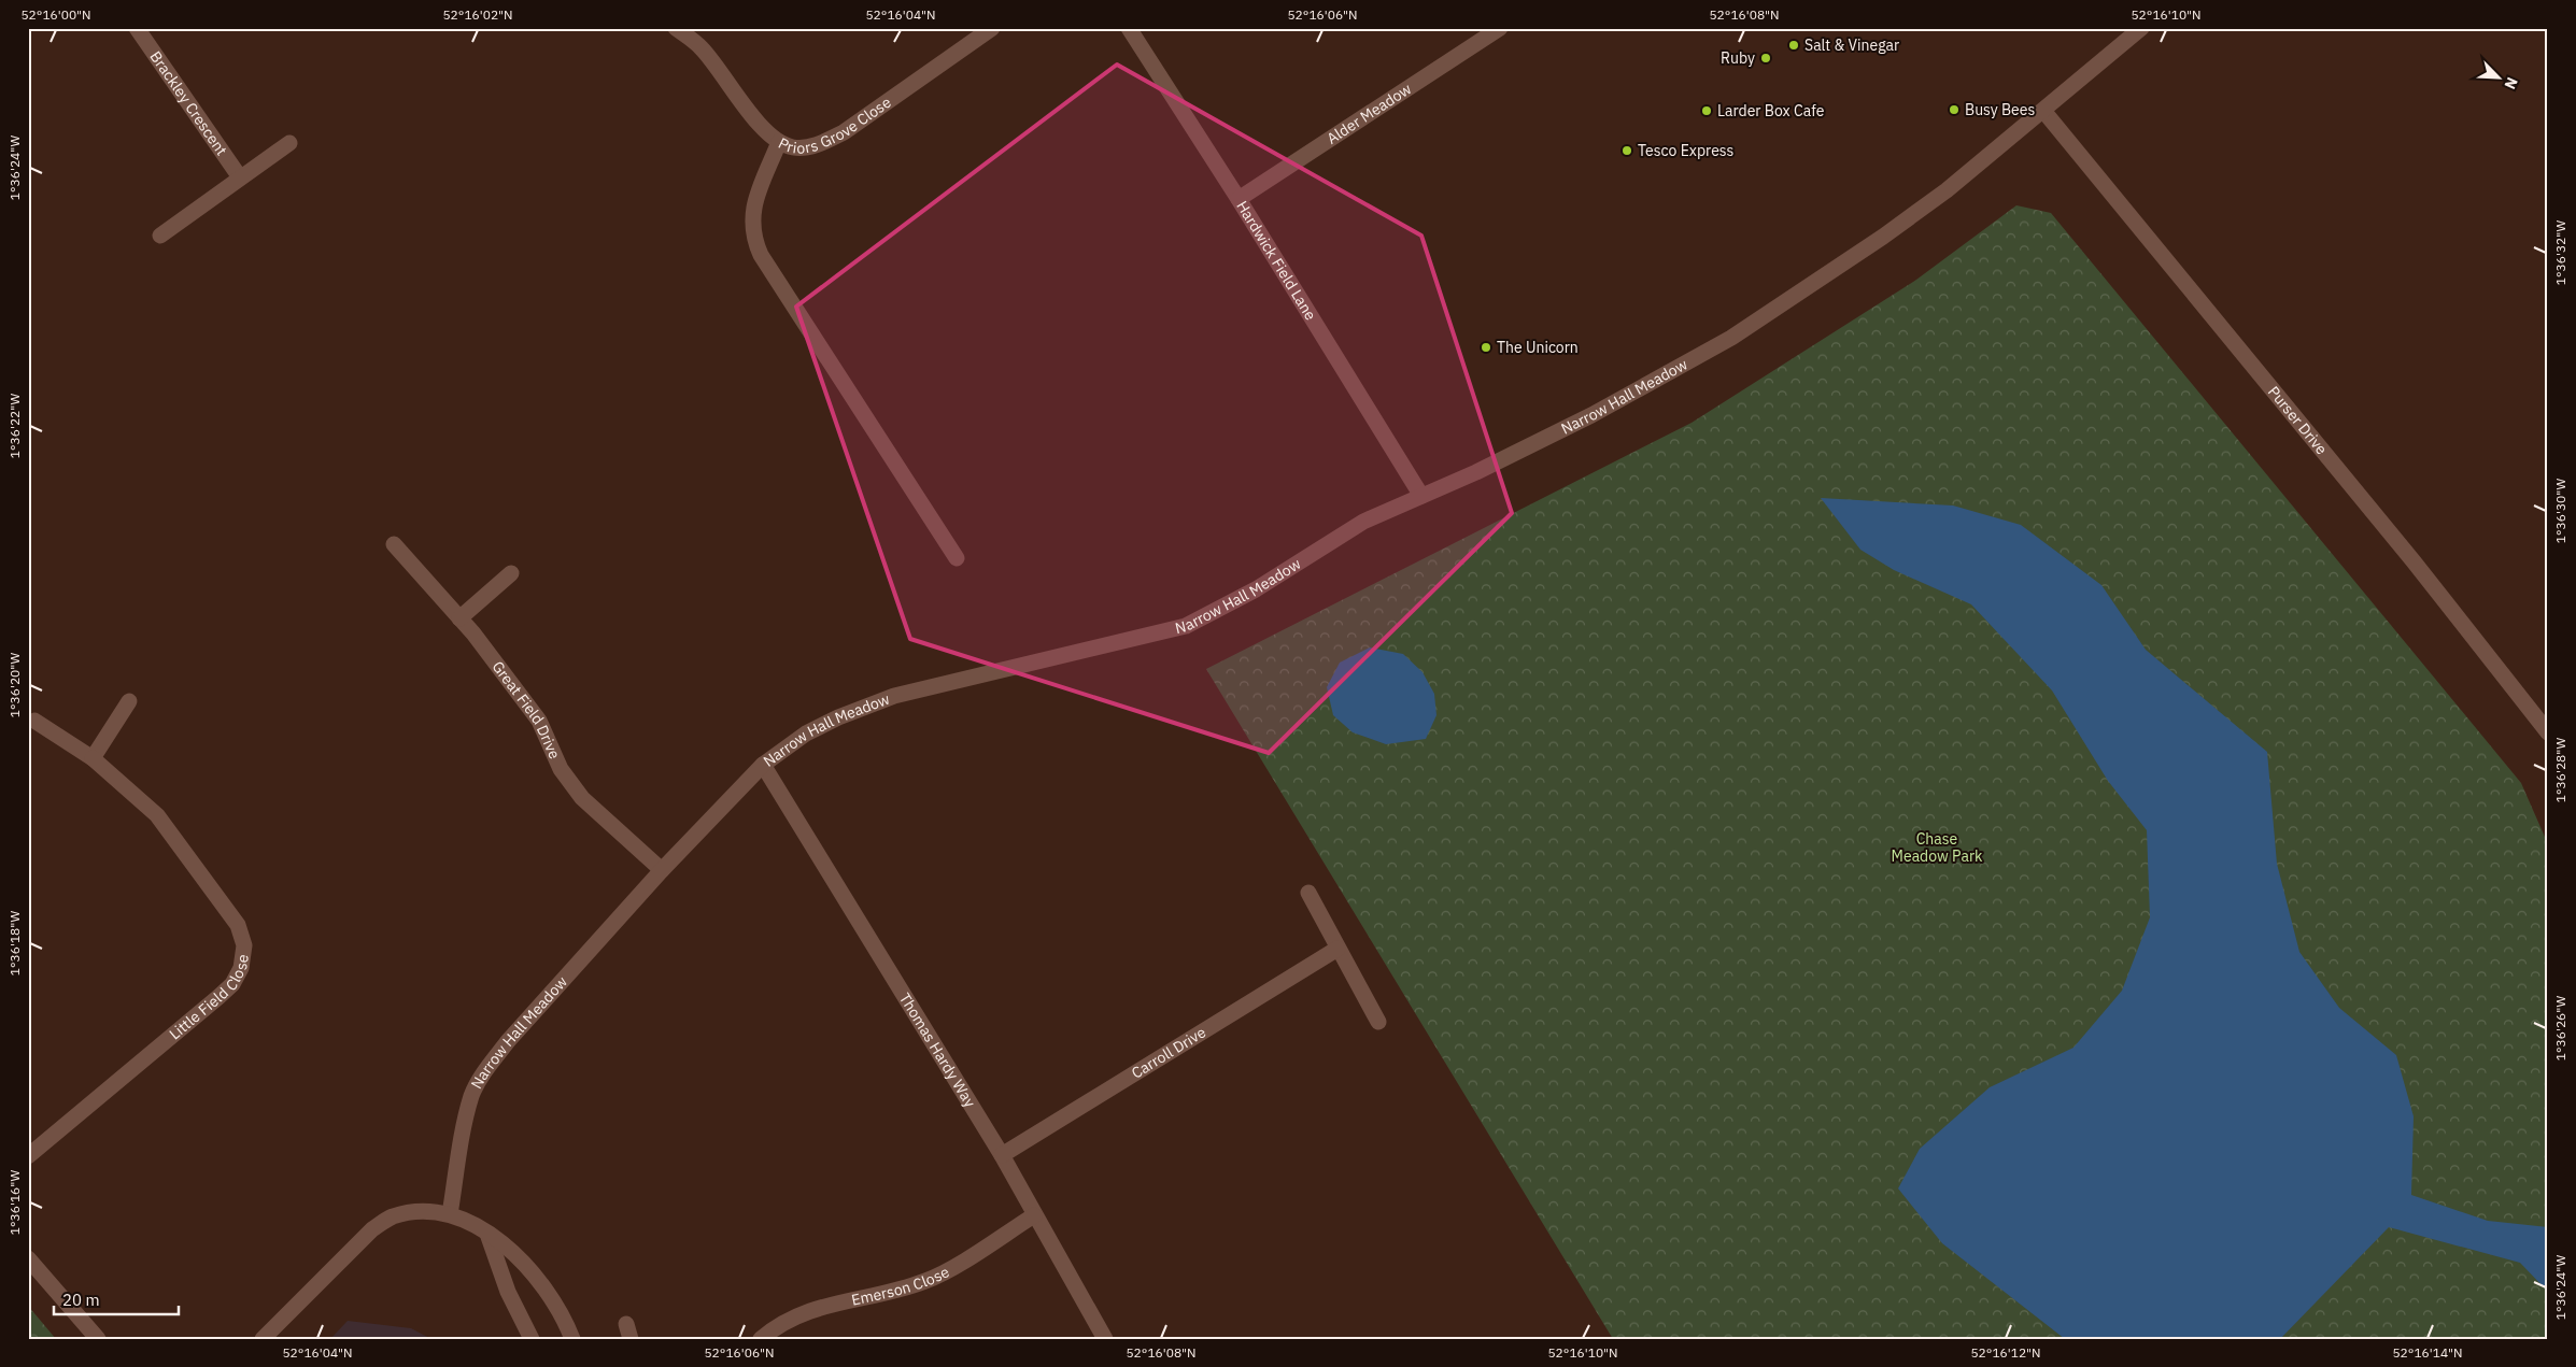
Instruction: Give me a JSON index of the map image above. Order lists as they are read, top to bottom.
{
  "streets": {
    "street": [
      "Brackley Crescent",
      "Alder Meadow",
      "Priors Grove Close",
      "Hardwick Field Lane",
      "Narrow Hall Meadow",
      "Purser Drive",
      "Great Field Drive",
      "Little Field Close",
      "Thomas Hardy Way",
      "Carroll Drive",
      "Emerson Close"
    ]
  },
  "crossings": [
    ["Alder Meadow", "Hardwick Field Lane"],
    ["Hardwick Field Lane", "Narrow Hall Meadow"],
    ["Narrow Hall Meadow", "Purser Drive"],
    ["Narrow Hall Meadow", "Great Field Drive"],
    ["Narrow Hall Meadow", "Thomas Hardy Way"],
    ["Thomas Hardy Way", "Carroll Drive"],
    ["Thomas Hardy Way", "Emerson Close"]
  ],
  "parks": ["Chase Meadow Park"],
  "places": [
    "Salt & Vinegar",
    "Ruby",
    "Busy Bees",
    "Larder Box Cafe",
    "Tesco Express",
    "The Unicorn"
  ],
  "scale_bar": "20 m",
  "north": "bottom right",
  "coordinates": [
    "52°16'00\"N",
    "52°16'02\"N",
    "52°16'04\"N",
    "52°16'06\"N",
    "52°16'08\"N",
    "52°16'10\"N",
    "1°36'24\"W",
    "1°36'32\"W",
    "1°36'22\"W",
    "1°36'30\"W",
    "1°36'20\"W",
    "1°36'28\"W",
    "1°36'18\"W",
    "1°36'26\"W",
    "1°36'16\"W",
    "52°16'12\"N",
    "52°16'14\"N"
  ]
}
